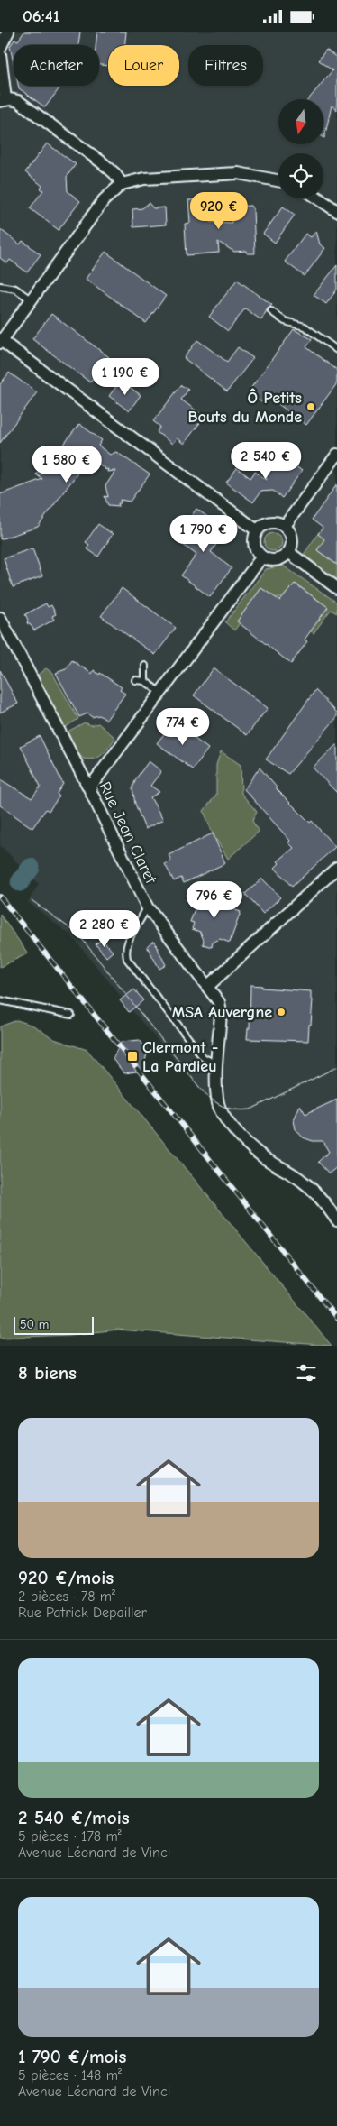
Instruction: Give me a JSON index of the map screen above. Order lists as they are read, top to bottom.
{
  "streets": {
    "street": ["Rue Jean Claret"]
  },
  "places": {
    "other": ["Ô Petits Bouts du Monde", "MSA Auvergne"],
    "transit": ["Clermont - La Pardieu"]
  },
  "scale_bar": "50 m",
  "north": "bottom",
  "page": {
    "status": "06:41",
    "chip": ["Acheter", "Louer", "Filtres"],
    "price": [
      "920 €",
      "1 190 €",
      "2 540 €",
      "1 580 €",
      "1 790 €",
      "774 €",
      "796 €",
      "2 280 €"
    ],
    "scale": "50 m",
    "heading": "8 biens",
    "list": [
      {
        "name": "920 €/mois",
        "note": "2 pièces · 78 m² · Rue Patrick Depailler"
      },
      {
        "name": "2 540 €/mois",
        "note": "5 pièces · 178 m² · Avenue Léonard de Vinci"
      },
      {
        "name": "1 790 €/mois",
        "note": "5 pièces · 148 m² · Avenue Léonard de Vinci"
      }
    ]
  }
}
